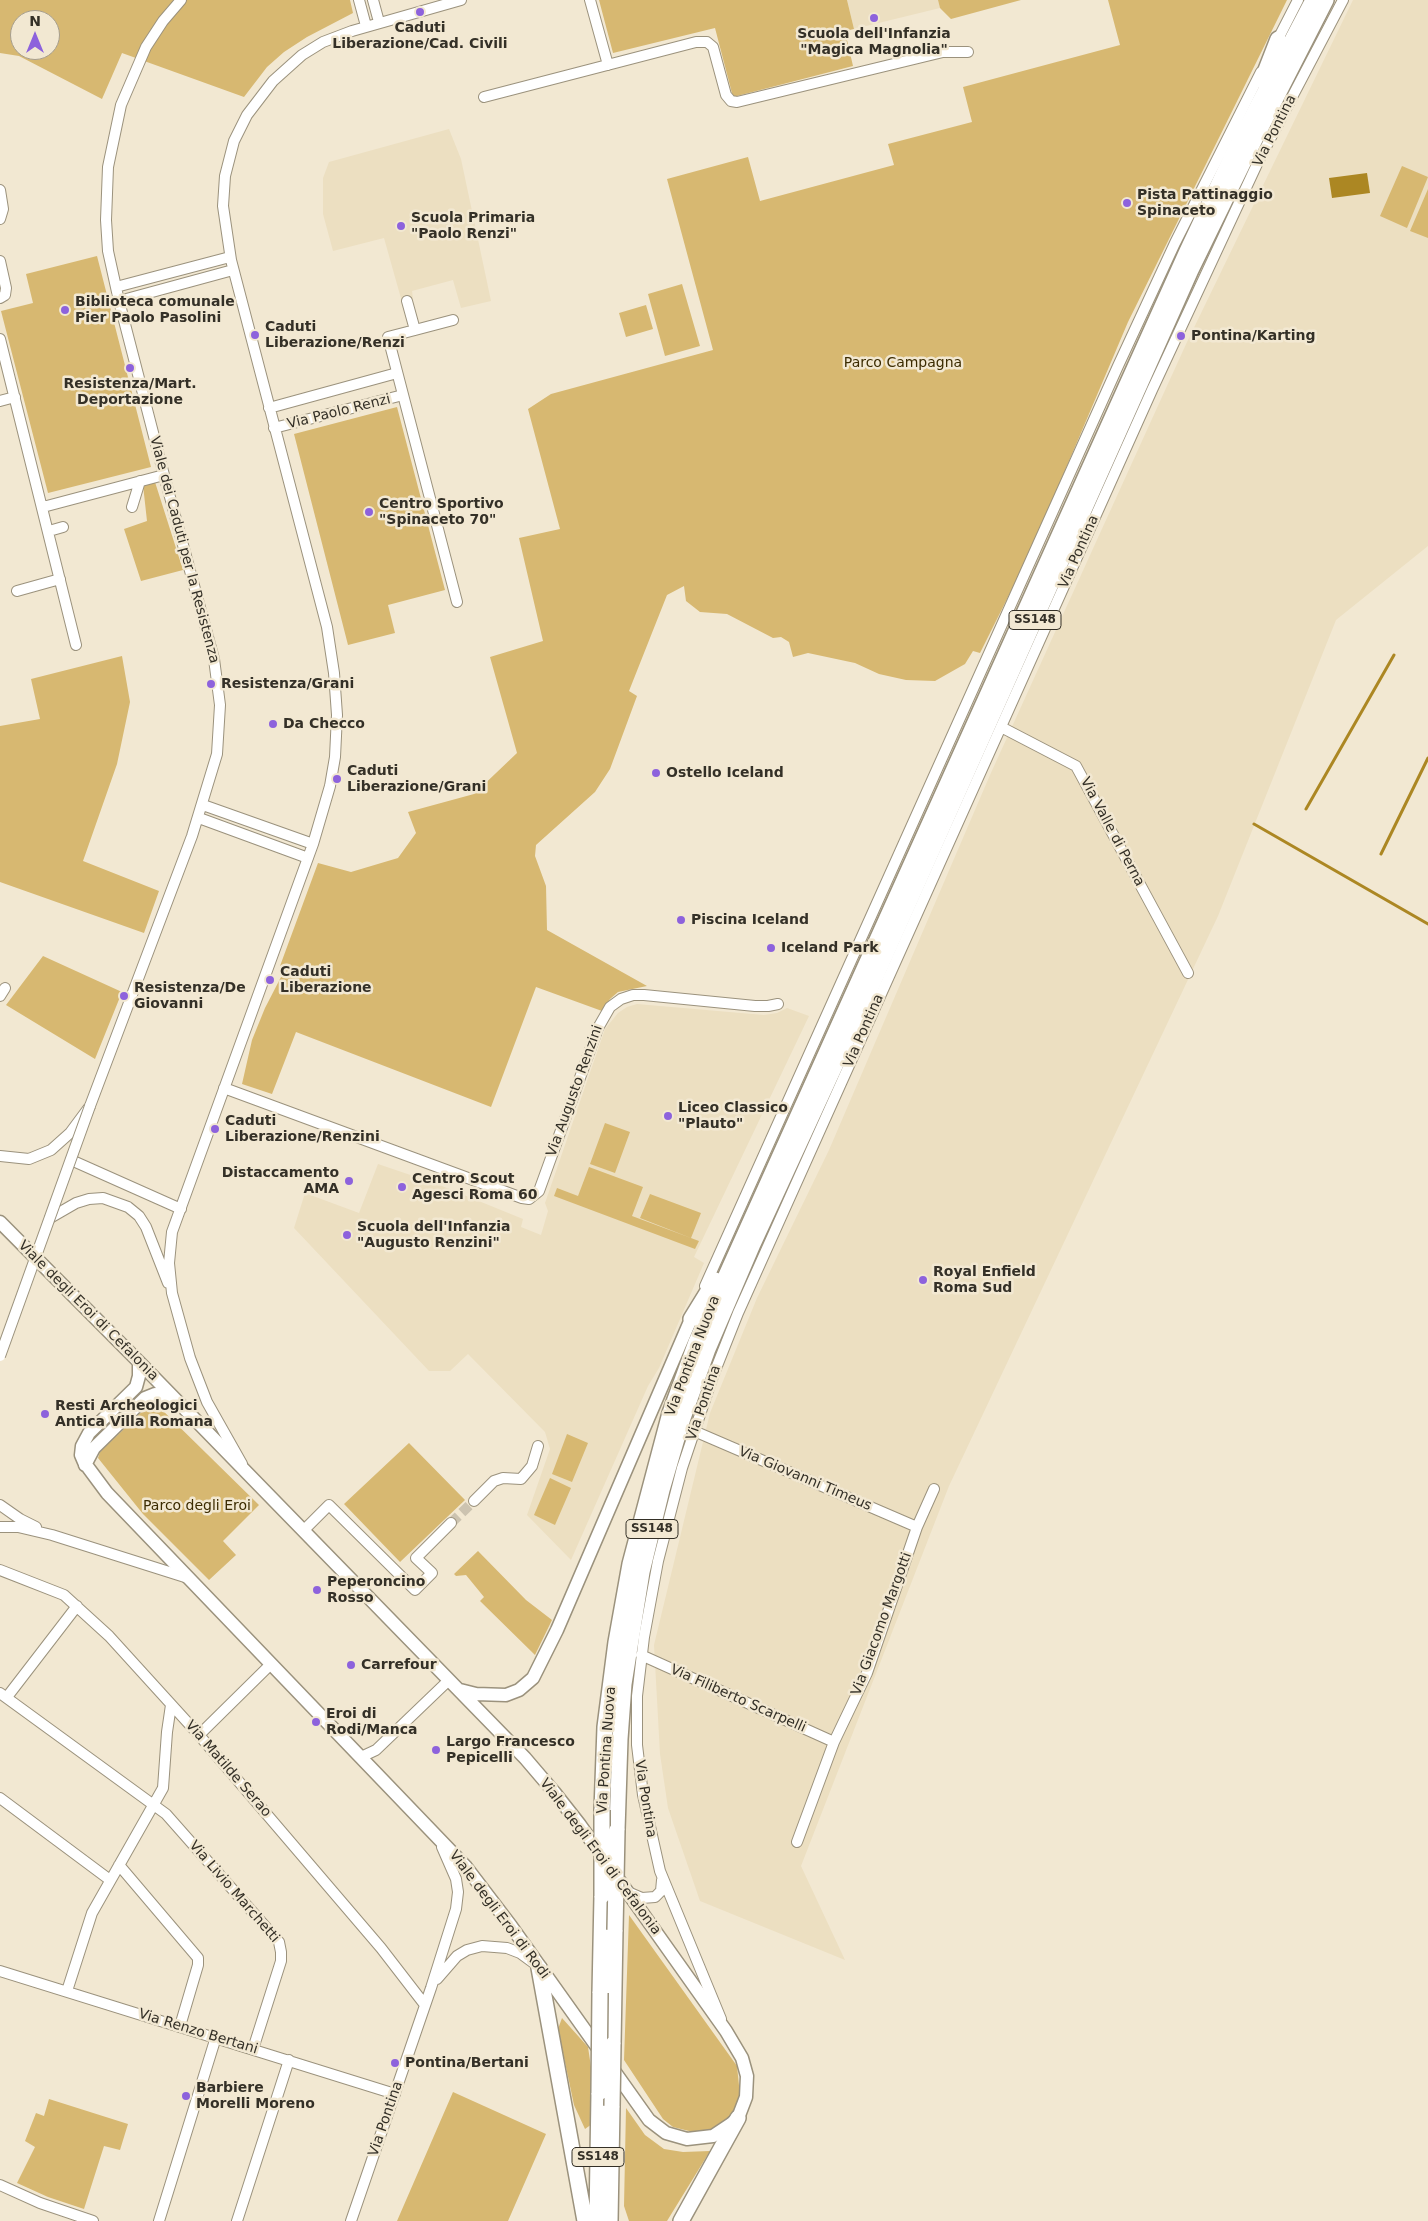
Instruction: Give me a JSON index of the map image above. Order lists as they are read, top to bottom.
{
  "streets": {
    "highway": ["Via Pontina", "SS148", "Via Pontina Nuova"],
    "main road": ["Viale degli Eroi di Cefalonia", "Viale degli Eroi di Rodi"],
    "street": [
      "Via Paolo Renzi",
      "Viale dei Caduti per la Resistenza",
      "Via Valle di Perna",
      "Via Augusto Renzini",
      "Via Giovanni Timeus",
      "Via Giacomo Margotti",
      "Via Filiberto Scarpelli",
      "Via Matilde Serao",
      "Via Livio Marchetti",
      "Via Renzo Bertani"
    ]
  },
  "crossings": [
    ["Via Pontina", "Via Valle di Perna"],
    ["Via Pontina", "Viale degli Eroi di Cefalonia"],
    ["Via Pontina", "Via Pontina Nuova"],
    ["Via Pontina", "Via Giovanni Timeus"],
    ["Via Pontina", "Via Filiberto Scarpelli"],
    ["Via Pontina", "Via Matilde Serao"],
    ["Via Pontina", "Viale degli Eroi di Rodi"],
    ["Via Pontina", "Via Renzo Bertani"],
    ["Via Giovanni Timeus", "Via Giacomo Margotti"],
    ["Via Giacomo Margotti", "Via Filiberto Scarpelli"],
    ["Via Livio Marchetti", "Via Renzo Bertani"]
  ],
  "parks": ["Parco Campagna", "Parco degli Eroi"],
  "places": [
    "Caduti Liberazione/Cad. Civili",
    "Scuola dell'Infanzia \"Magica Magnolia\"",
    "Pista Pattinaggio Spinaceto",
    "Scuola Primaria \"Paolo Renzi\"",
    "Biblioteca comunale Pier Paolo Pasolini",
    "Caduti Liberazione/Renzi",
    "Pontina/Karting",
    "Resistenza/Mart. Deportazione",
    "Centro Sportivo \"Spinaceto 70\"",
    "Resistenza/Grani",
    "Da Checco",
    "Ostello Iceland",
    "Caduti Liberazione/Grani",
    "Piscina Iceland",
    "Iceland Park",
    "Caduti Liberazione",
    "Resistenza/De Giovanni",
    "Liceo Classico \"Plauto\"",
    "Caduti Liberazione/Renzini",
    "Distaccamento AMA",
    "Centro Scout Agesci Roma 60",
    "Scuola dell'Infanzia \"Augusto Renzini\"",
    "Royal Enfield Roma Sud",
    "Resti Archeologici Antica Villa Romana",
    "Peperoncino Rosso",
    "Carrefour",
    "Eroi di Rodi/Manca",
    "Largo Francesco Pepicelli",
    "Pontina/Bertani",
    "Barbiere Morelli Moreno"
  ],
  "north": "top"
}
